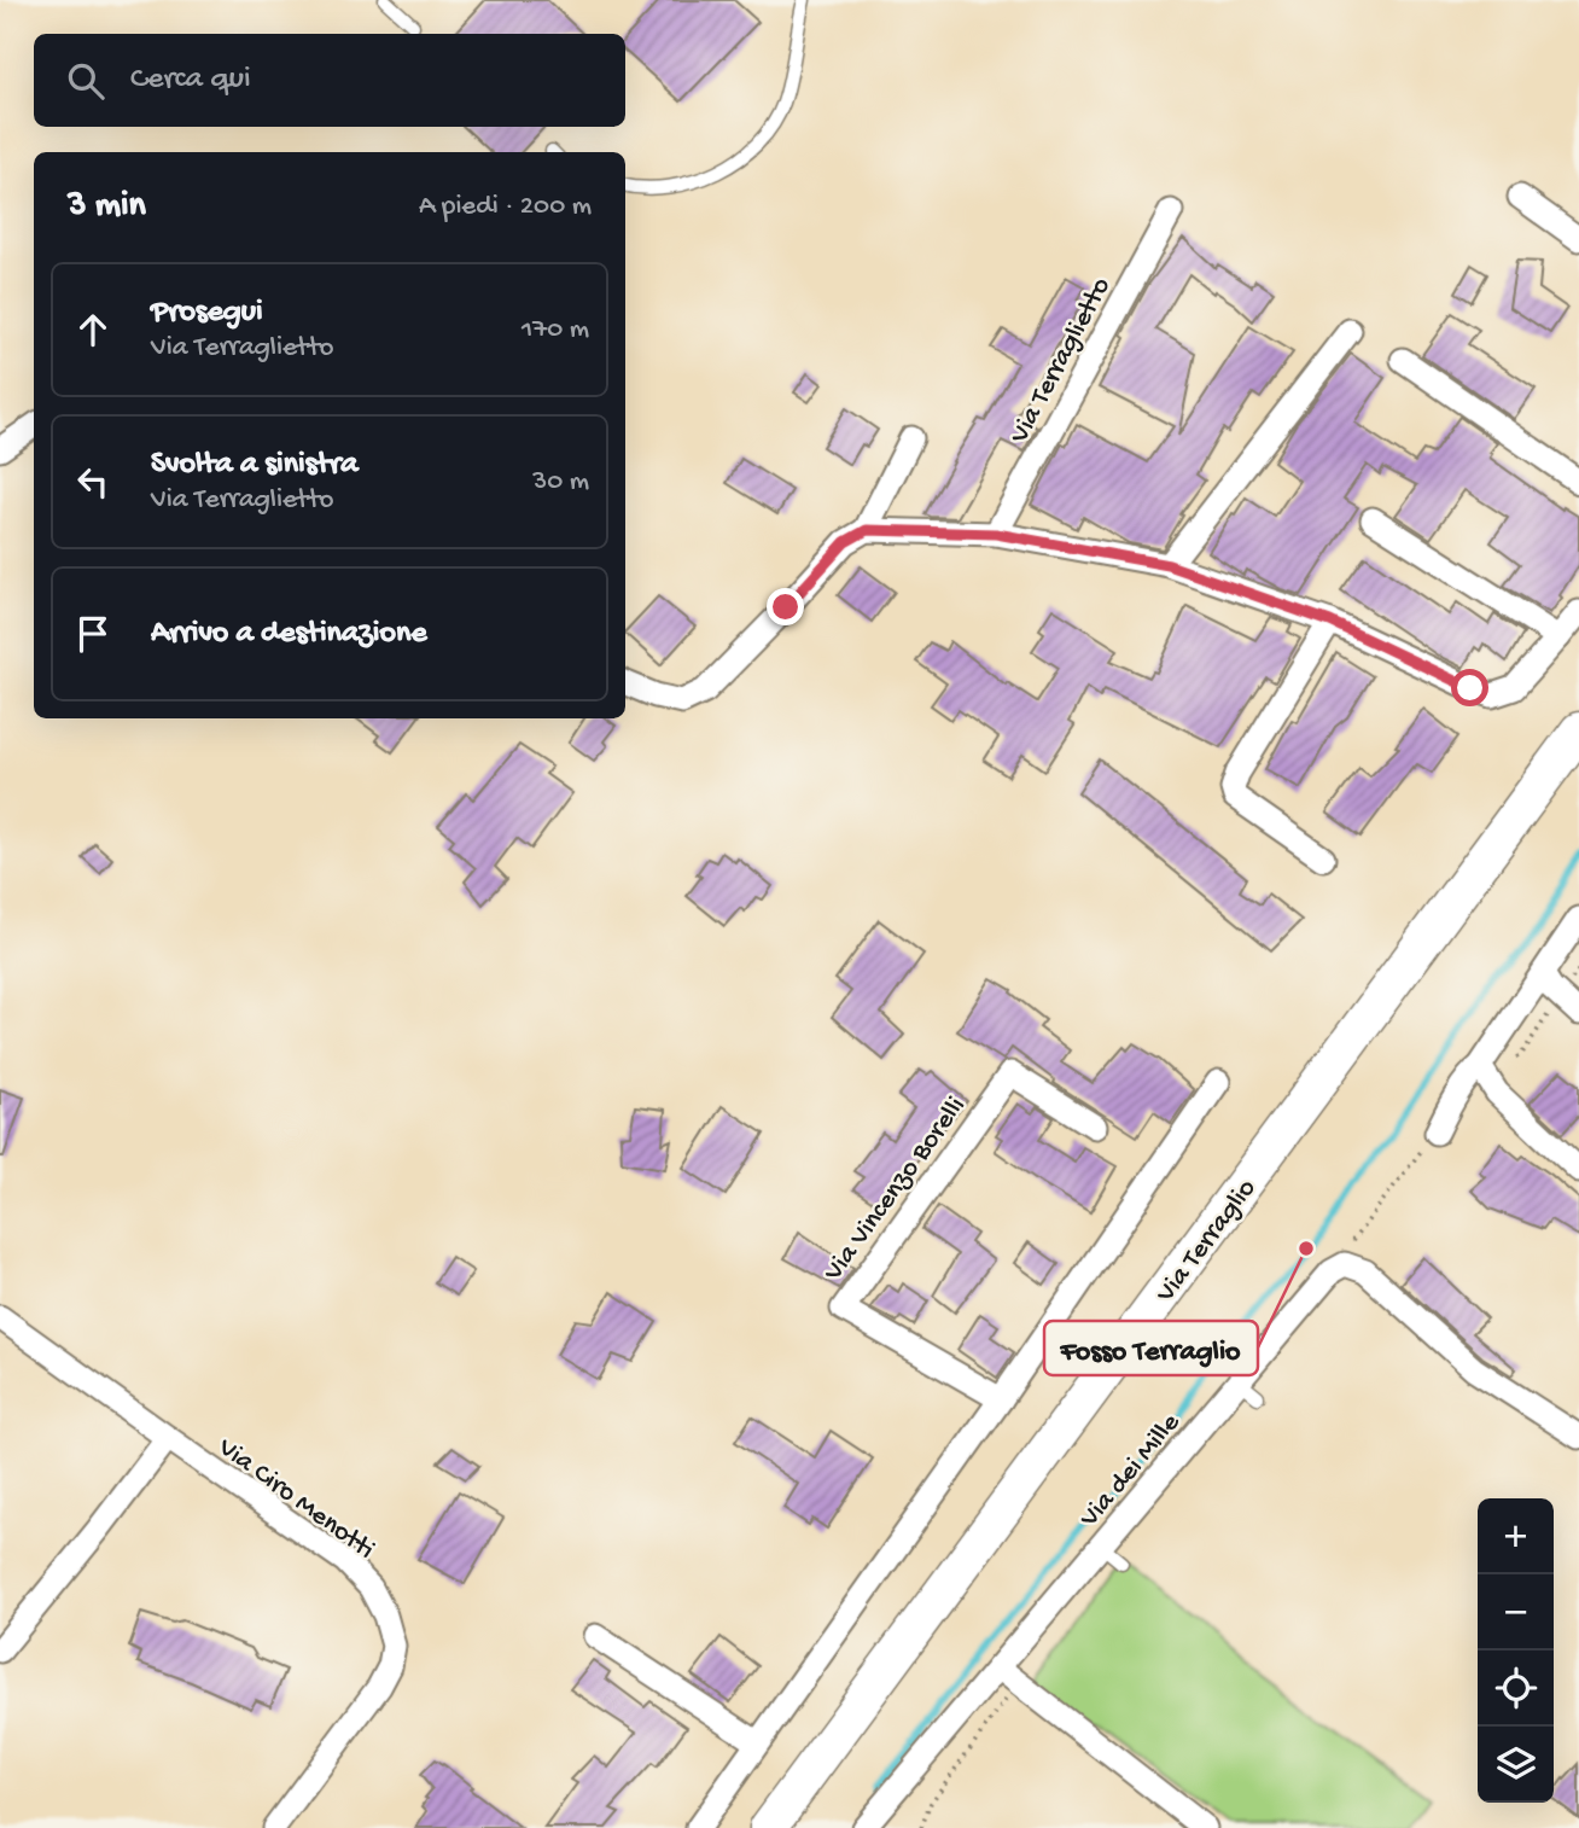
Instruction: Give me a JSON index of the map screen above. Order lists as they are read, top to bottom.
{
  "streets": {
    "main road": ["Via Terraglio"],
    "street": [
      "Via Terraglietto",
      "Via Vincenzo Borelli",
      "Via dei Mille",
      "Via Ciro Menotti"
    ]
  },
  "places": ["Fosso Terraglio"],
  "page": {
    "search": "Cerca qui",
    "heading": ["3 min", "A piedi · 200 m"],
    "list": [
      ["Prosegui", "Via Terraglietto", "170 m"],
      ["Svolta a sinistra", "Via Terraglietto", "30 m"],
      "Arrivo a destinazione"
    ],
    "map_buttons": ["+", "−"]
  }
}
